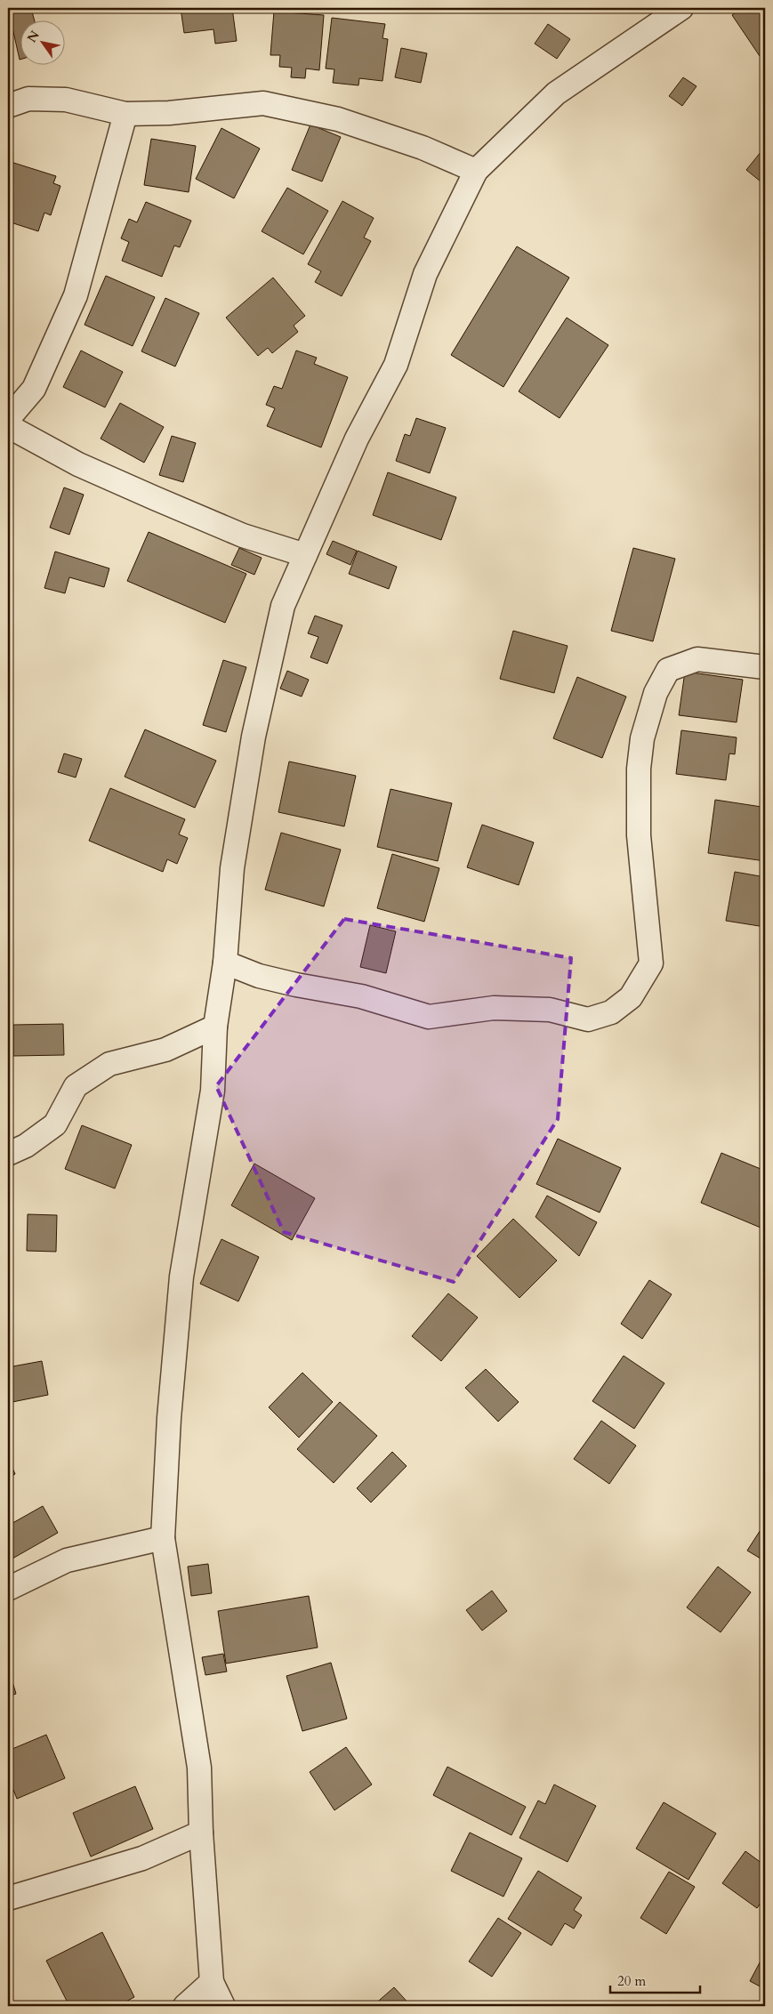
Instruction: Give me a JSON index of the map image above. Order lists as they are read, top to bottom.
{
  "scale_bar": "20 m",
  "north": "top left"
}
